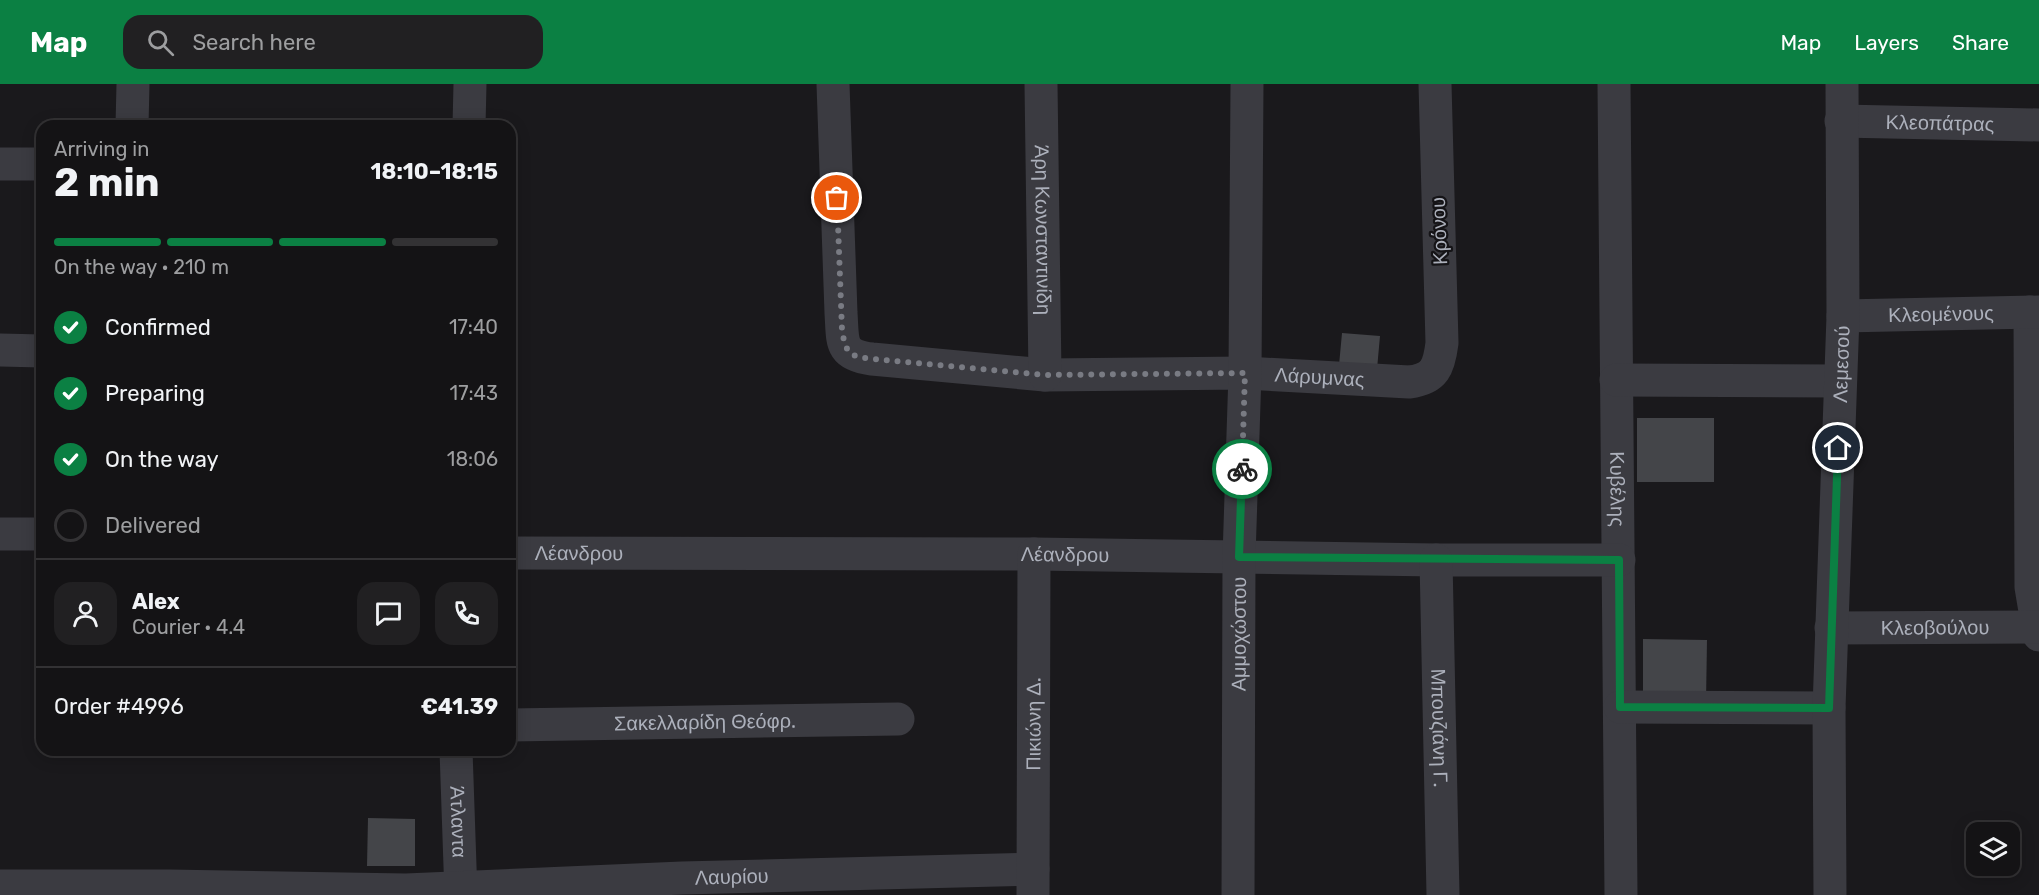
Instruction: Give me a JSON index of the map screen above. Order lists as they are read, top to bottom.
{
  "streets": {
    "street": [
      "Κλεοπάτρας",
      "Άρη Κωνσταντινίδη",
      "Κρόνου",
      "Κλεομένους",
      "Λεμεσού",
      "Λάρυμνας",
      "Κυβέλης",
      "Λέανδρου",
      "Κλεοβούλου",
      "Αμμοχώστου",
      "Σακελλαρίδη Θεόφρ.",
      "Πικιώνη Δ.",
      "Μπουζιάνη Γ.",
      "Άτλαντα",
      "Λαυρίου"
    ]
  },
  "crossings": [
    ["Κλεοπάτρας", "Λεμεσού"],
    ["Άρη Κωνσταντινίδη", "Λάρυμνας"],
    ["Κρόνου", "Λάρυμνας"],
    ["Κλεομένους", "Λεμεσού"],
    ["Λεμεσού", "Κλεοβούλου"],
    ["Λάρυμνας", "Αμμοχώστου"],
    ["Κυβέλης", "Λέανδρου"],
    ["Λέανδρου", "Αμμοχώστου"],
    ["Λέανδρου", "Πικιώνη Δ."],
    ["Λέανδρου", "Μπουζιάνη Γ."],
    ["Πικιώνη Δ.", "Λαυρίου"],
    ["Άτλαντα", "Λαυρίου"]
  ],
  "page": {
    "header": "Map",
    "search": "Search here",
    "nav": ["Map", "Layers", "Share"],
    "heading": ["2 min", "Arriving in", "18:10–18:15"],
    "panel": [
      "Alex",
      "Courier · 4.4",
      "Order #4996",
      "€41.39"
    ],
    "bar": "On the way · 210 m",
    "list": [
      ["Confirmed", "17:40"],
      ["Preparing", "17:43"],
      ["On the way", "18:06"],
      "Delivered"
    ]
  }
}
